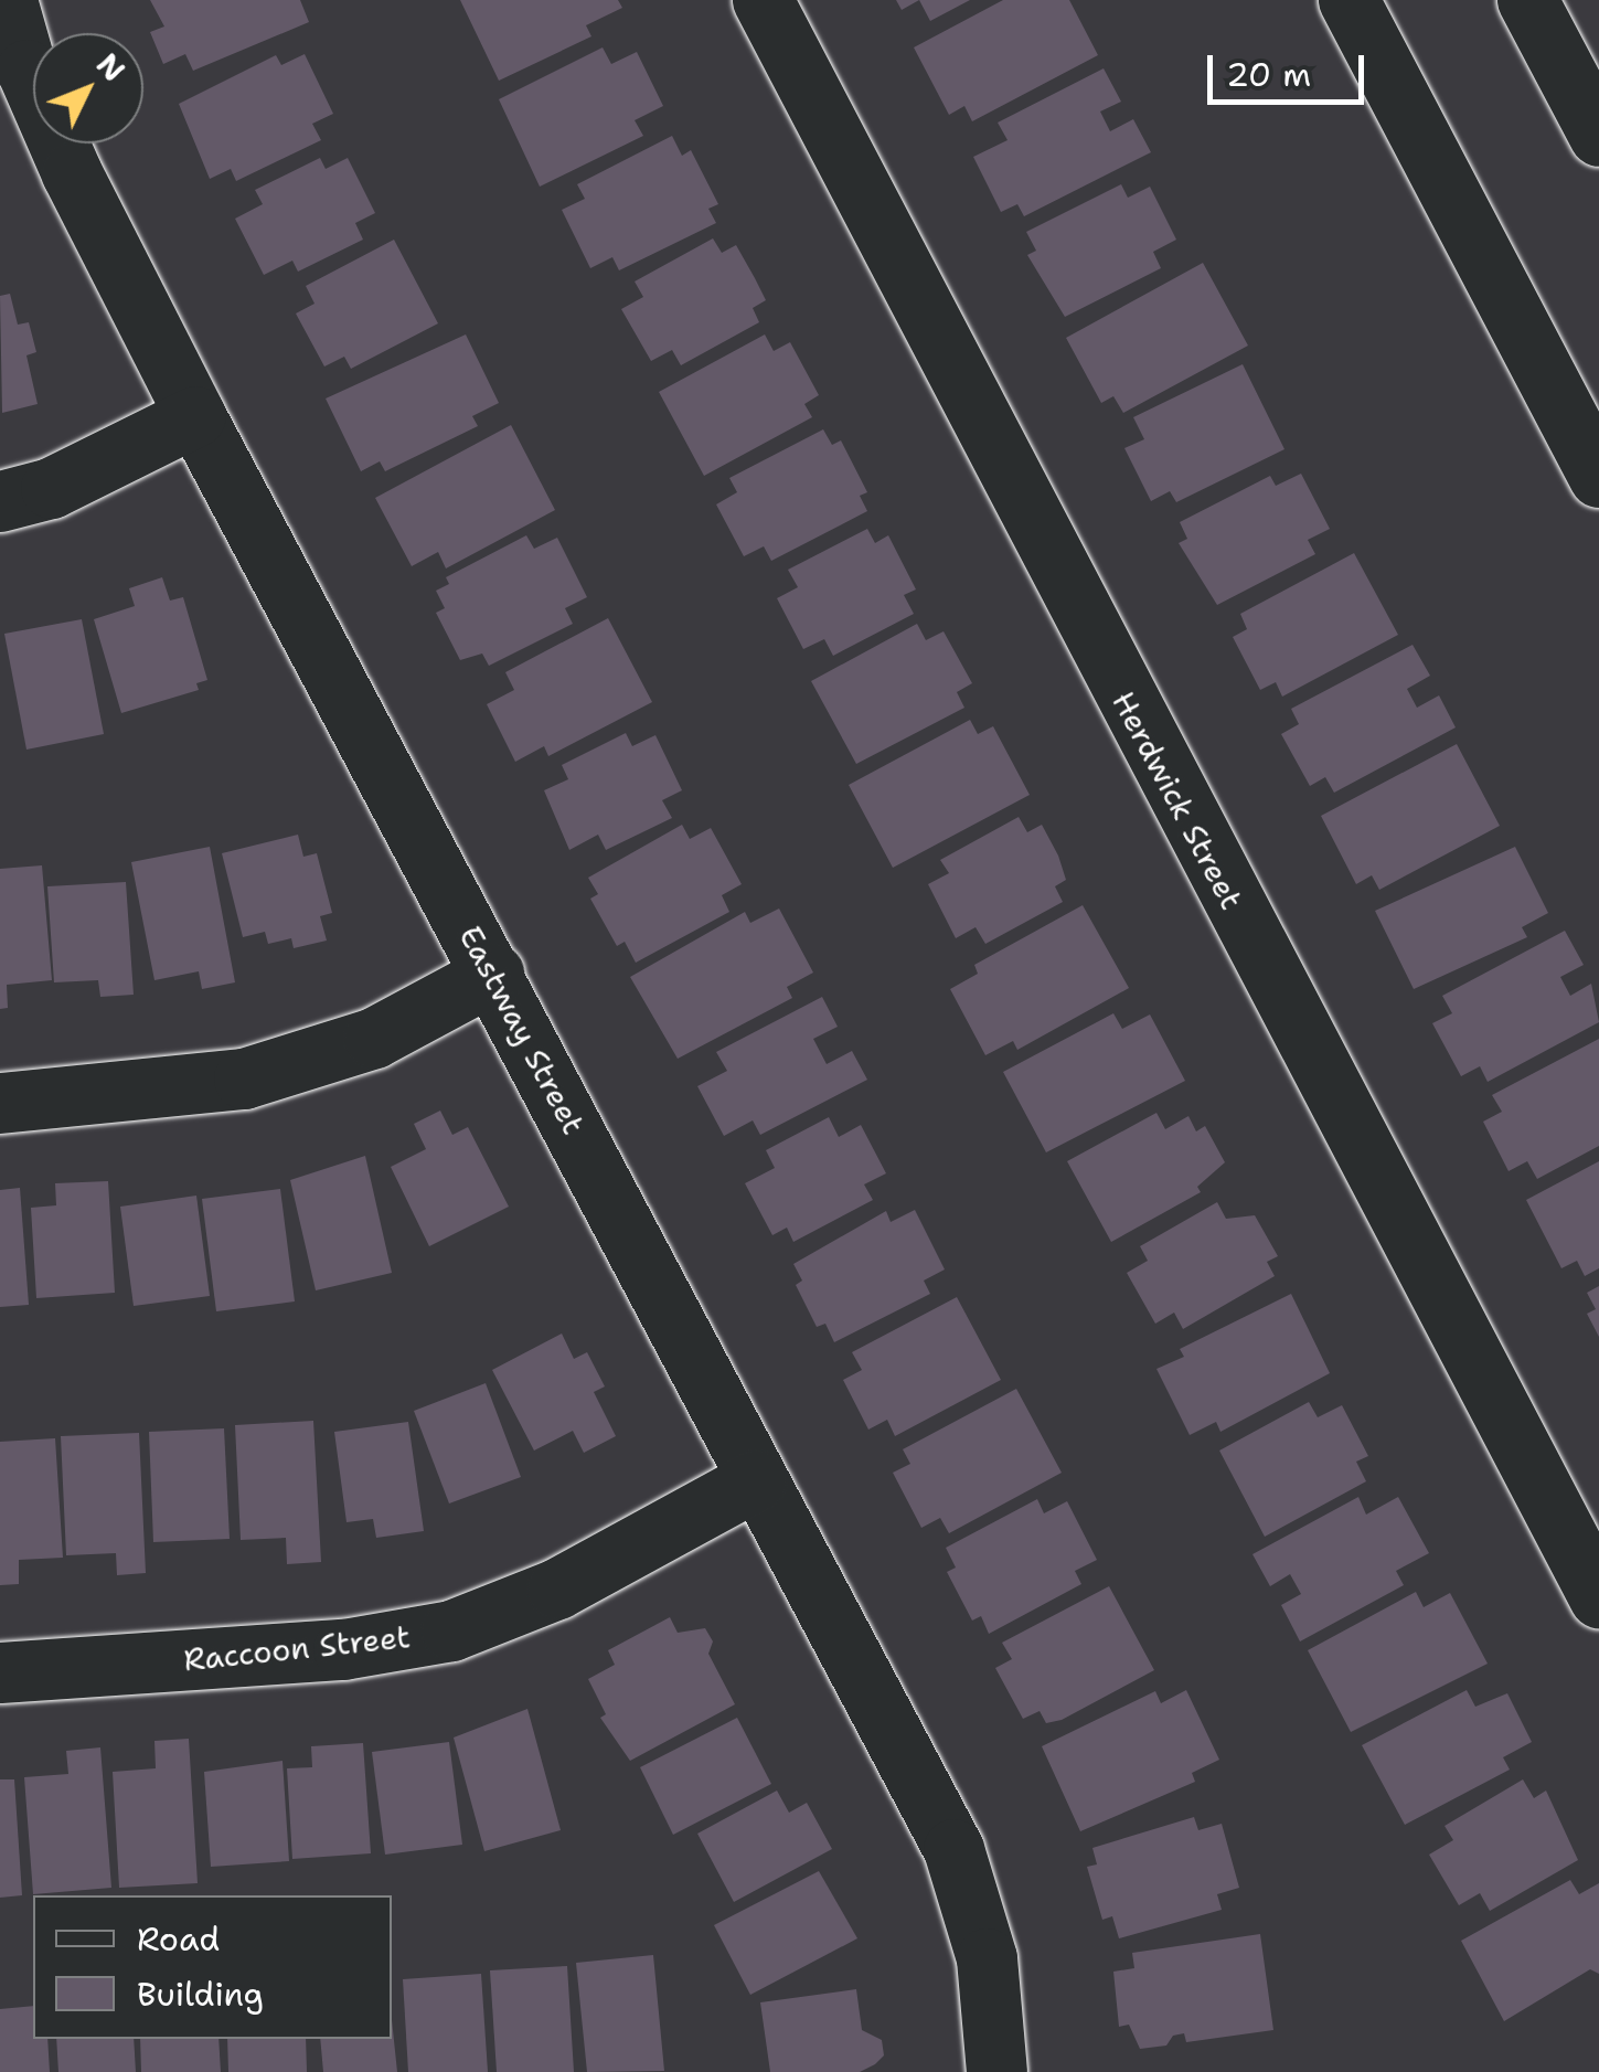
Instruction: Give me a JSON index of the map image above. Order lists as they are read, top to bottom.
{
  "streets": {
    "street": ["Herdwick Street", "Eastway Street", "Raccoon Street"]
  },
  "crossings": [
    ["Eastway Street", "Raccoon Street"]
  ],
  "legend": ["Road", "Building"],
  "scale_bar": "20 m",
  "north": "top right"
}
